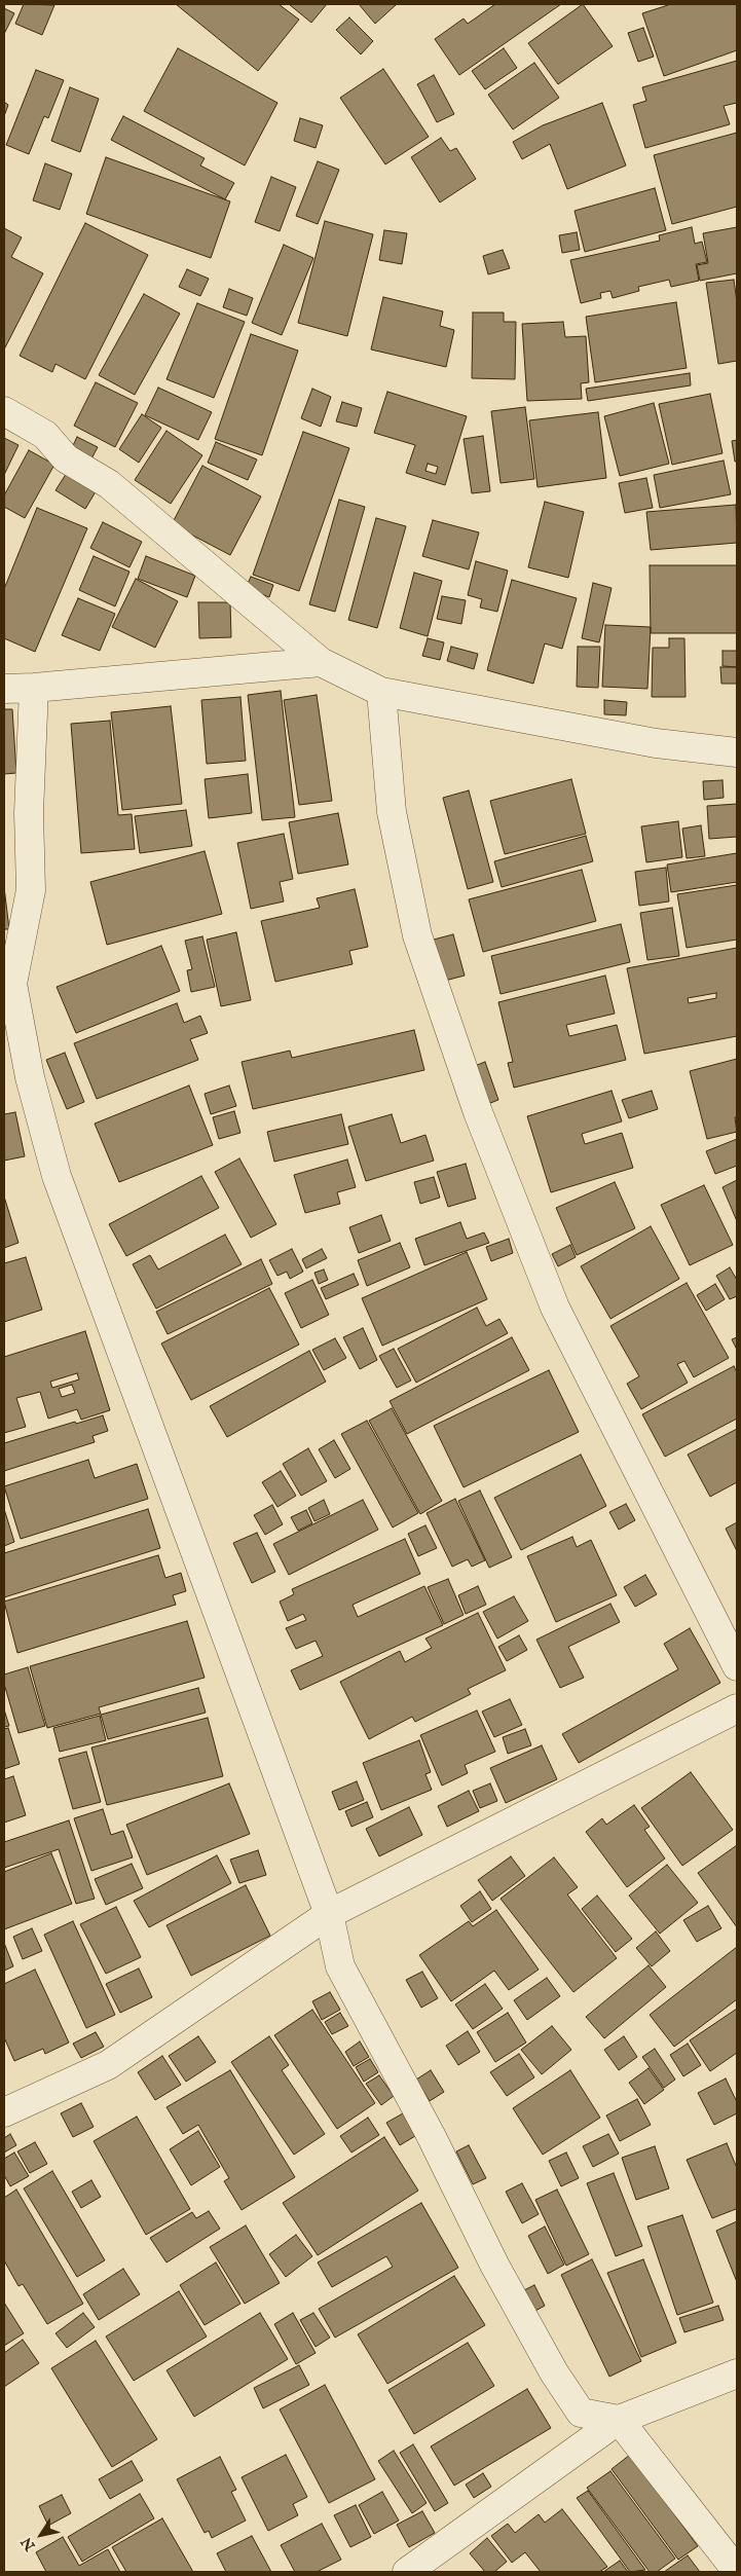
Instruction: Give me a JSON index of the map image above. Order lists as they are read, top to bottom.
{
  "north": "bottom left"
}
